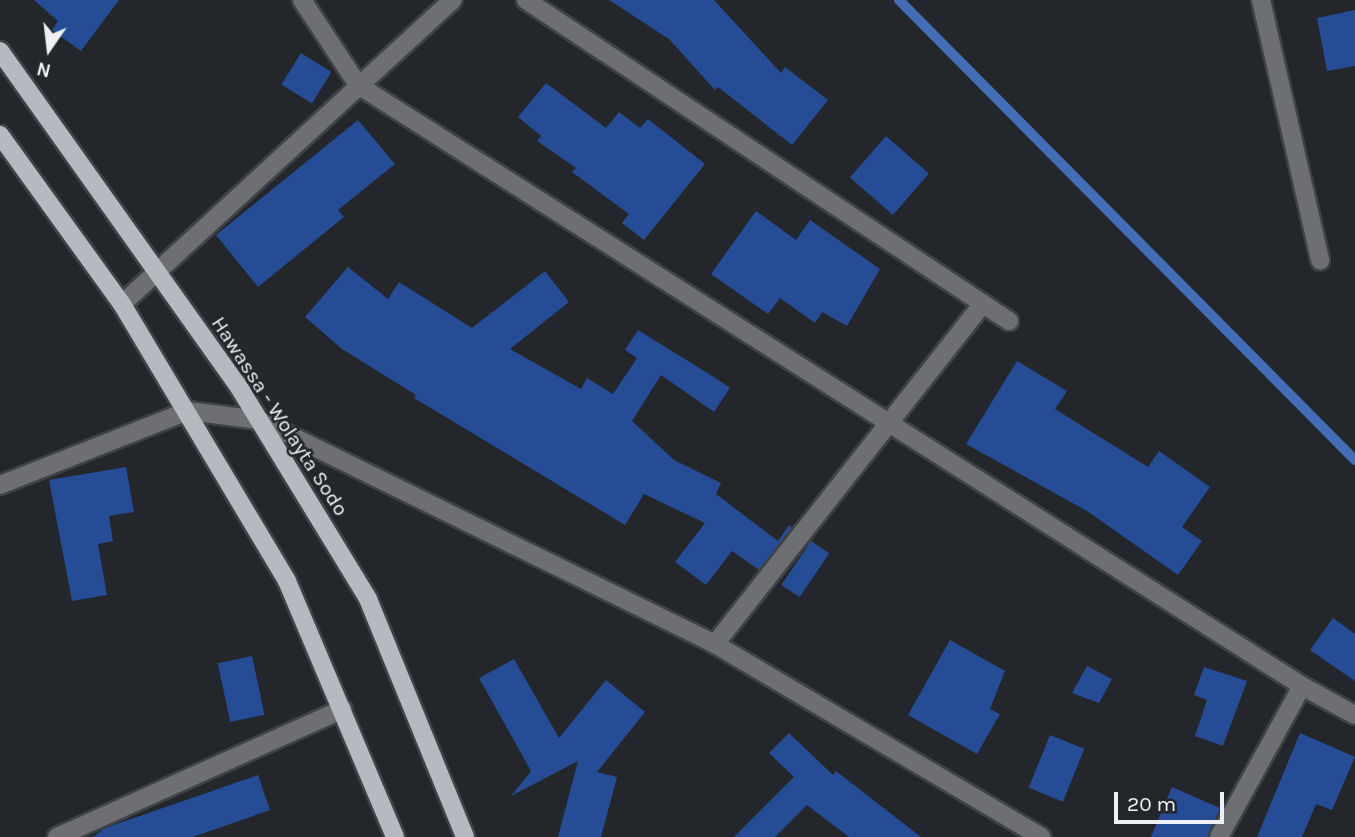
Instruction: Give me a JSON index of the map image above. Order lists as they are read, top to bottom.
{
  "streets": {
    "main road": ["Hawassa - Wolayta Sodo"]
  },
  "scale_bar": "20 m",
  "north": "bottom"
}
